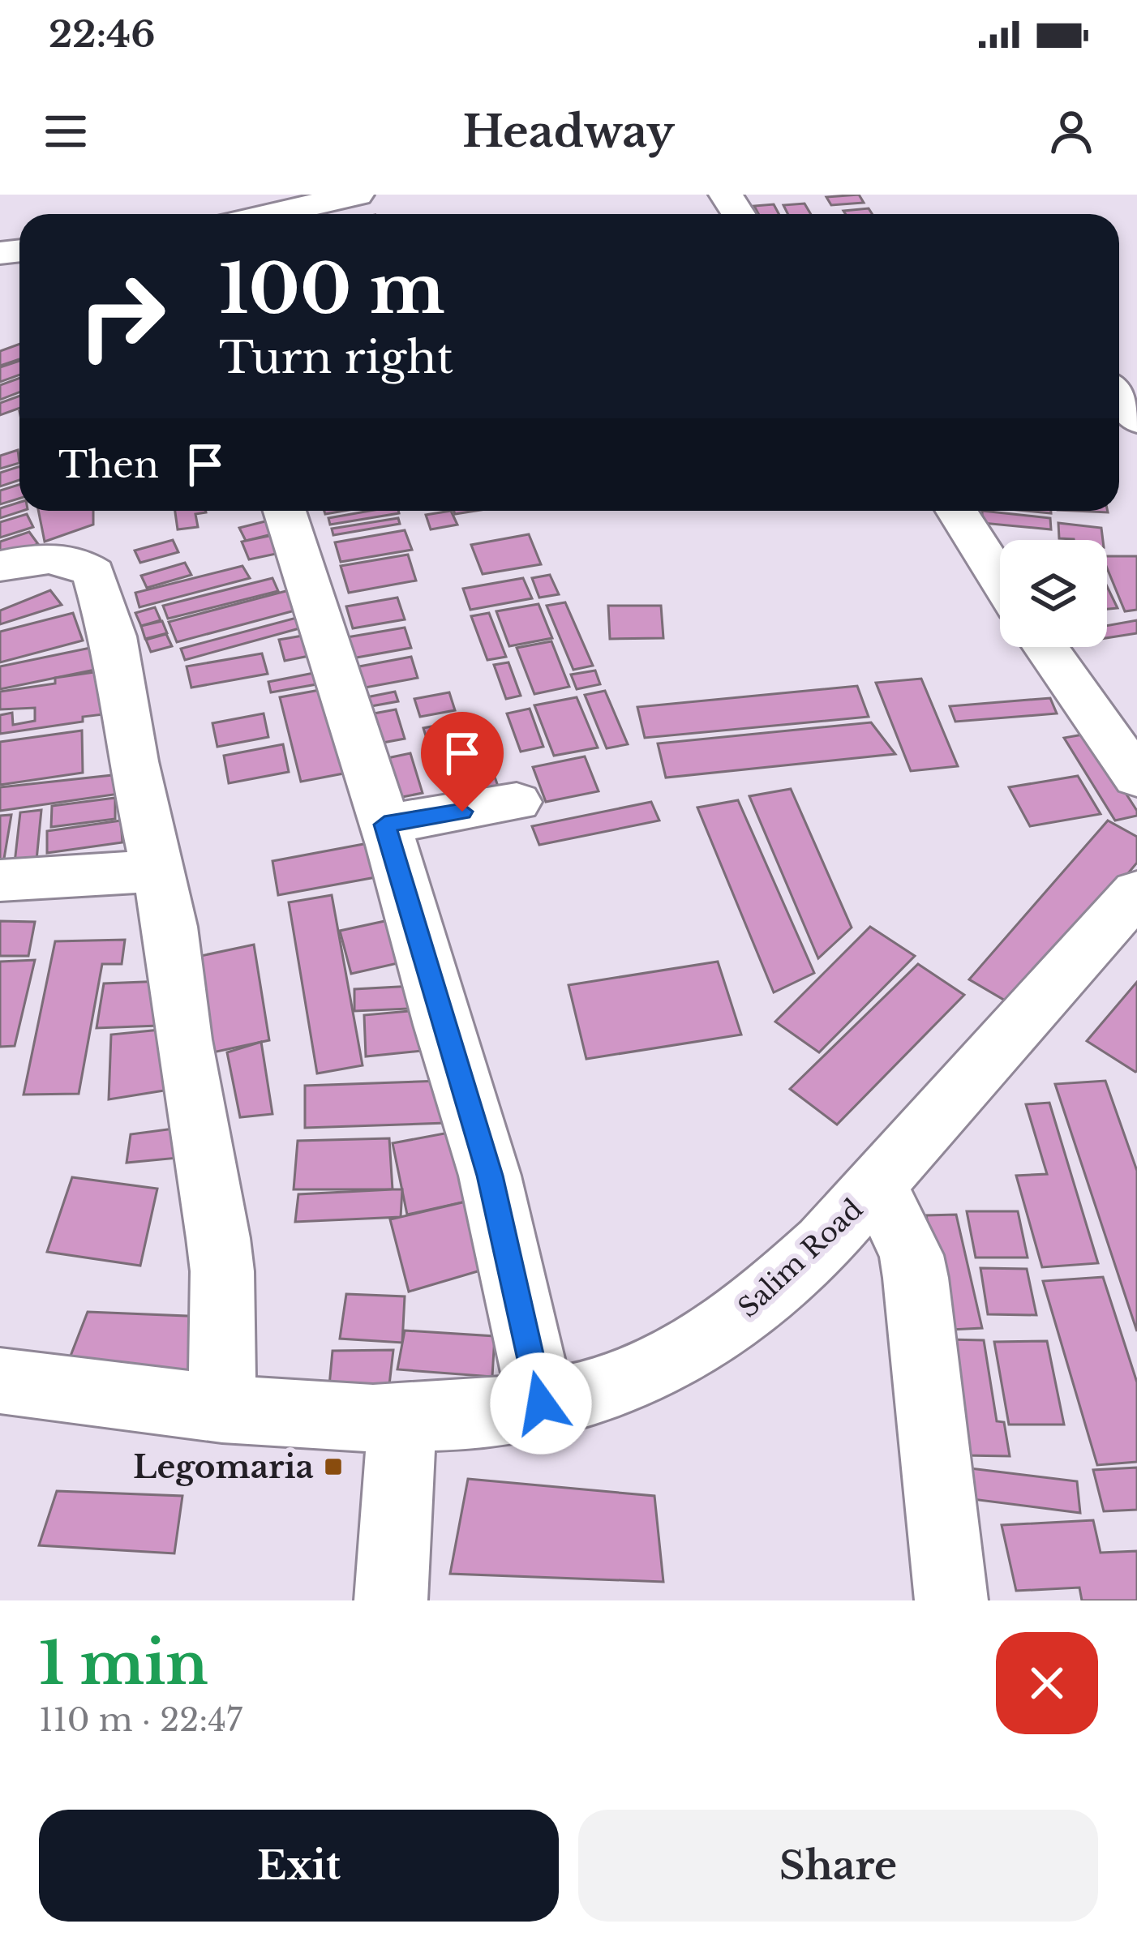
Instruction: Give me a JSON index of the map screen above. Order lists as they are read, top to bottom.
{
  "streets": {
    "street": ["Salim Road"]
  },
  "places": {
    "transit": ["Legomaria"]
  },
  "page": {
    "status": "22:46",
    "header": "Headway",
    "turn": ["100 m", "Turn right"],
    "then": "Then",
    "heading": ["1 min", "110 m · 22:47"],
    "buttons": ["Exit", "Share"]
  }
}
